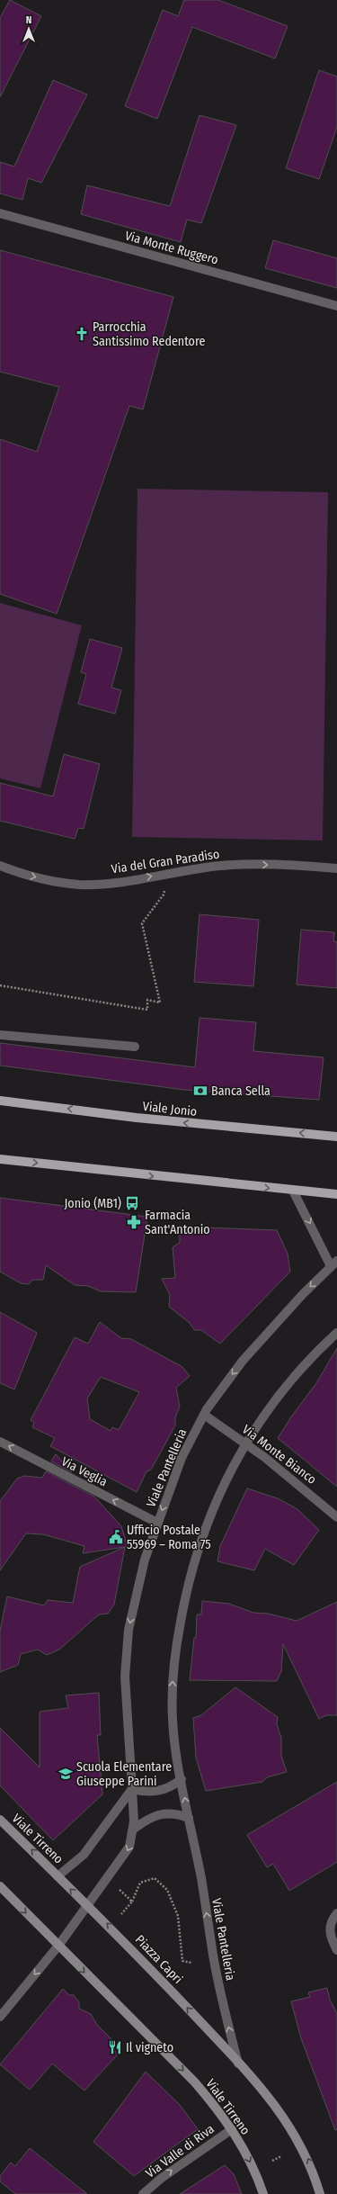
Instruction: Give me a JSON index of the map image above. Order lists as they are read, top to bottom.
{
  "streets": {
    "main road": ["Viale Jonio", "Viale Tirreno", "Piazza Capri"],
    "street": [
      "Via Monte Ruggero",
      "Via del Gran Paradiso",
      "Via Monte Bianco",
      "Viale Pantelleria",
      "Via Veglia",
      "Via Valle di Riva"
    ]
  },
  "crossings": [
    ["Via Monte Bianco", "Viale Pantelleria"],
    ["Viale Pantelleria", "Via Veglia"],
    ["Viale Pantelleria", "Viale Tirreno"],
    ["Viale Pantelleria", "Piazza Capri"],
    ["Viale Tirreno", "Piazza Capri"],
    ["Viale Tirreno", "Via Valle di Riva"]
  ],
  "one_way": [
    "Via del Gran Paradiso",
    "Via Veglia",
    "Piazza Capri",
    "Via Valle di Riva"
  ],
  "places": {
    "church": ["Parrocchia Santissimo Redentore"],
    "bank": ["Banca Sella"],
    "bus stop": ["Jonio (MB1)"],
    "pharmacy": ["Farmacia Sant'Antonio"],
    "public building": ["Ufficio Postale 55969 – Roma 75"],
    "school or university": ["Scuola Elementare Giuseppe Parini"],
    "restaurant": ["Il vigneto"]
  },
  "north": "top"
}
